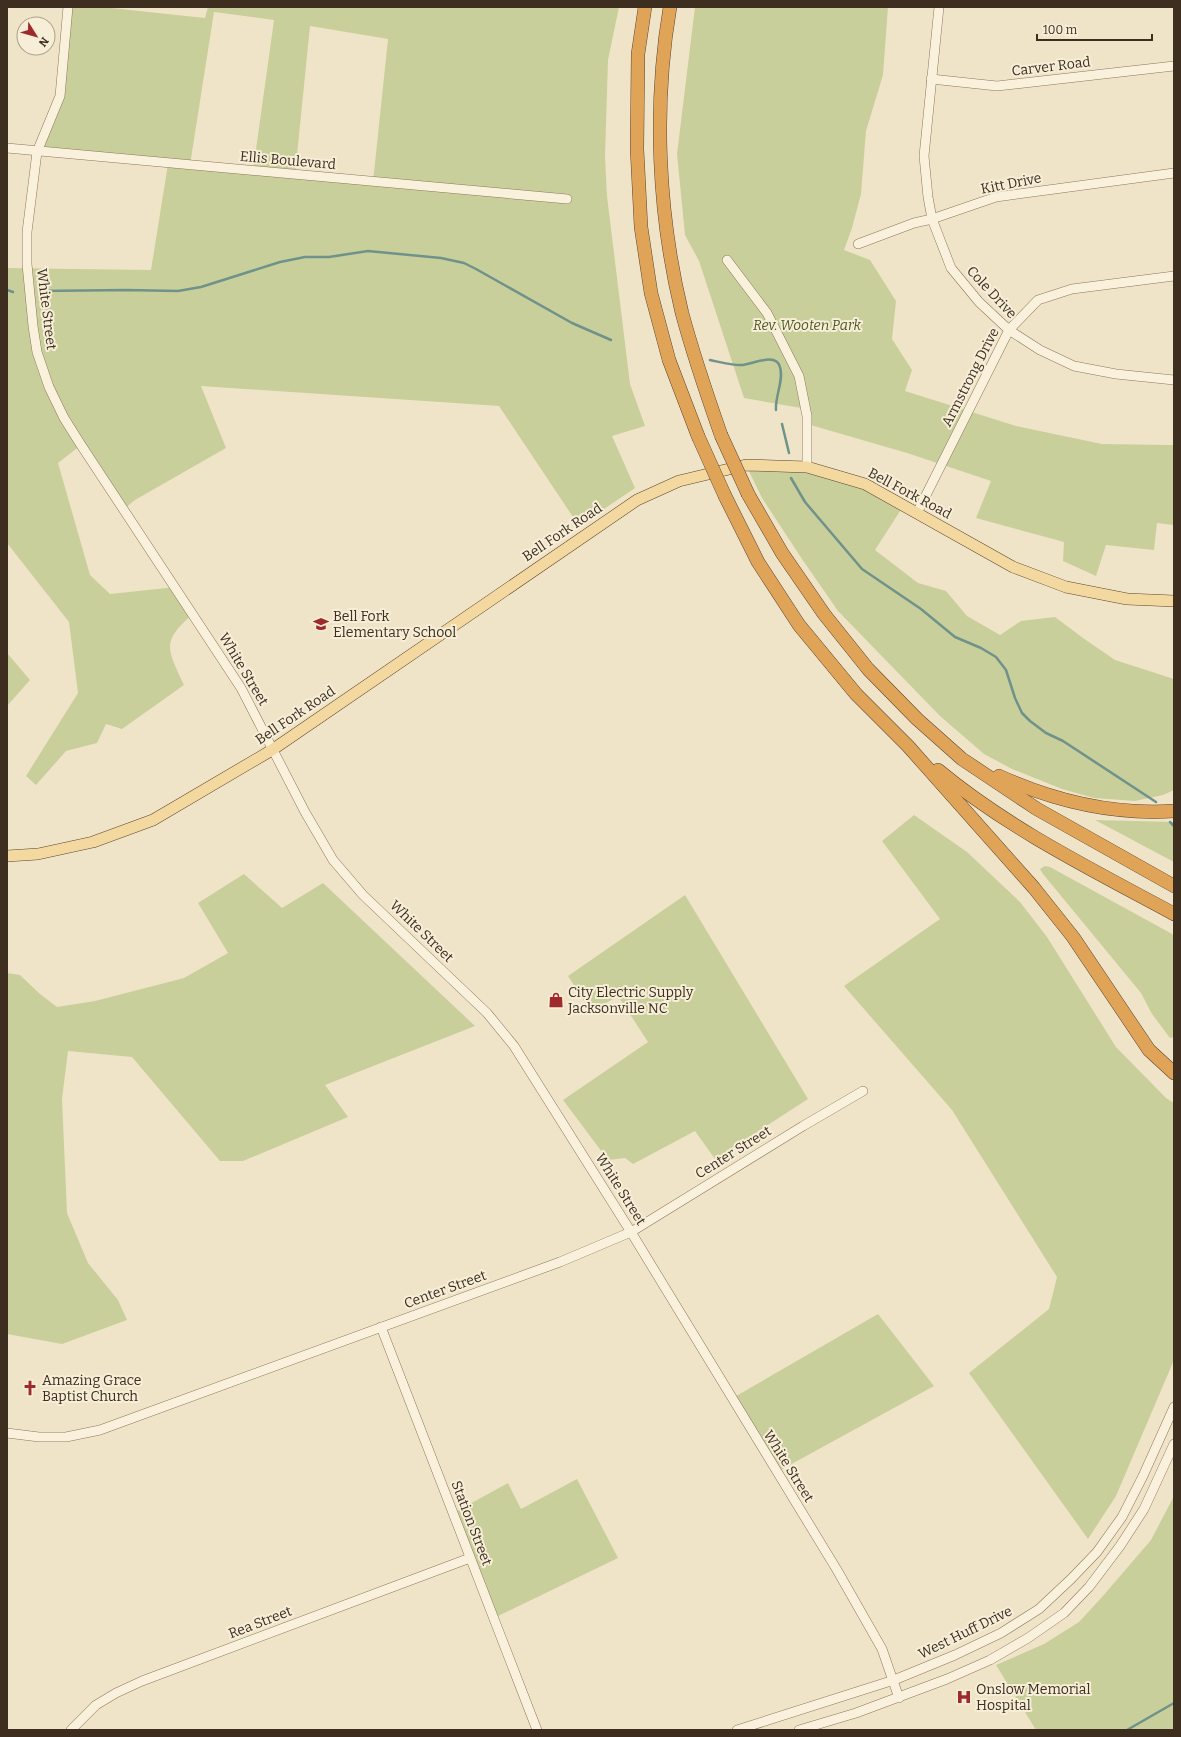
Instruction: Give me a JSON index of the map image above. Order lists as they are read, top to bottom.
{
  "streets": {
    "main road": ["Bell Fork Road"],
    "street": [
      "Carver Road",
      "Ellis Boulevard",
      "Kitt Drive",
      "Cole Drive",
      "White Street",
      "Armstrong Drive",
      "Center Street",
      "Station Street",
      "Rea Street",
      "West Huff Drive"
    ]
  },
  "crossings": [
    ["Carver Road", "Cole Drive"],
    ["Ellis Boulevard", "White Street"],
    ["Kitt Drive", "Cole Drive"],
    ["Cole Drive", "Armstrong Drive"],
    ["White Street", "Bell Fork Road"],
    ["White Street", "Center Street"],
    ["White Street", "West Huff Drive"],
    ["Armstrong Drive", "Bell Fork Road"],
    ["Center Street", "Station Street"],
    ["Station Street", "Rea Street"]
  ],
  "parks": ["Rev. Wooten Park"],
  "places": {
    "school or university": ["Bell Fork Elementary School"],
    "shop": ["City Electric Supply Jacksonville NC"],
    "church": ["Amazing Grace Baptist Church"],
    "hospital": ["Onslow Memorial Hospital"]
  },
  "scale_bar": "100 m",
  "north": "bottom right"
}
